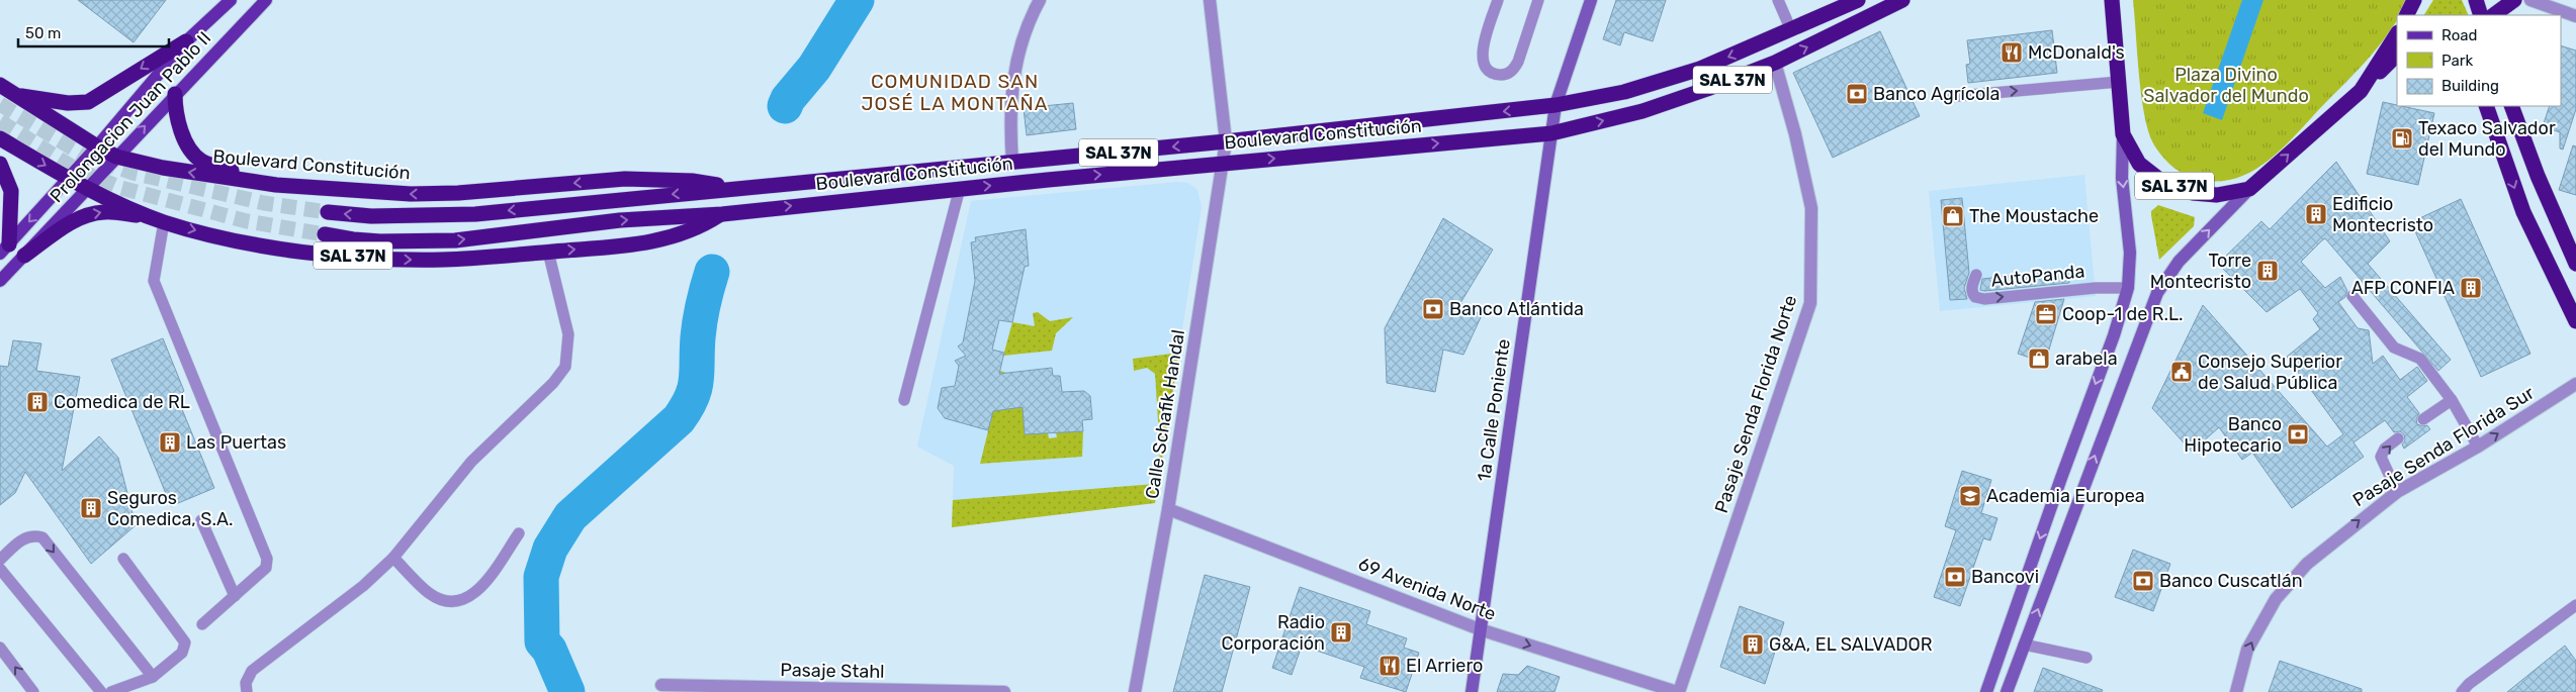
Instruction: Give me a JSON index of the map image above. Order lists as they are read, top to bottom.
{
  "streets": {
    "highway": ["SAL 37N", "Boulevard Constitución"],
    "main road": ["Prolongacion Juan Pablo II", "1a Calle Poniente"],
    "street": [
      "Pasaje Senda Florida Norte",
      "Calle Schafik Handal",
      "Pasaje Senda Florida Sur",
      "69 Avenida Norte",
      "Pasaje Stahl"
    ],
    "lane": ["AutoPanda"]
  },
  "crossings": [
    ["Prolongacion Juan Pablo II", "Boulevard Constitución"],
    ["Boulevard Constitución", "Pasaje Senda Florida Norte"],
    ["Boulevard Constitución", "1a Calle Poniente"],
    ["Boulevard Constitución", "Calle Schafik Handal"],
    ["Pasaje Senda Florida Norte", "69 Avenida Norte"],
    ["1a Calle Poniente", "69 Avenida Norte"],
    ["Calle Schafik Handal", "69 Avenida Norte"]
  ],
  "one_way": ["AutoPanda", "Pasaje Senda Florida Sur", "69 Avenida Norte"],
  "districts": ["COMUNIDAD SAN JOSÉ LA MONTAÑA"],
  "parks": ["Plaza Divino Salvador del Mundo"],
  "places": {
    "restaurant": ["McDonald's", "El Arriero"],
    "bank": [
      "Banco Agrícola",
      "Banco Atlántida",
      "Banco Hipotecario",
      "Bancovi",
      "Banco Cuscatlán"
    ],
    "fuel station": ["Texaco Salvador del Mundo"],
    "building": [
      "Edificio Montecristo",
      "Torre Montecristo",
      "AFP CONFIA",
      "Comedica de RL",
      "Las Puertas",
      "Seguros Comedica, S.A.",
      "Radio Corporación",
      "G&A, EL SALVADOR"
    ],
    "shop": ["The Moustache", "arabela"],
    "office": ["Coop-1 de R.L."],
    "public building": ["Consejo Superior de Salud Pública"],
    "school or university": ["Academia Europea"]
  },
  "legend": ["Road", "Park", "Building"],
  "scale_bar": "50 m"
}
